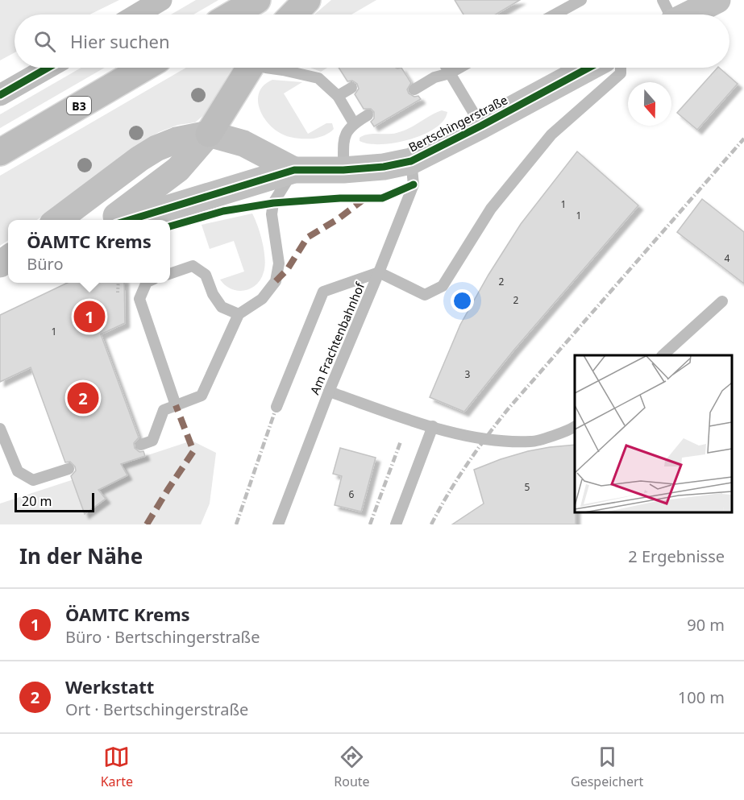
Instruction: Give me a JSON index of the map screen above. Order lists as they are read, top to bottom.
{
  "streets": {
    "highway": ["B3"],
    "street": ["Bertschingerstraße"],
    "lane": ["Am Frachtenbahnhof"]
  },
  "crossings": [
    ["Bertschingerstraße", "Am Frachtenbahnhof"]
  ],
  "house_numbers": [
    "1",
    "1",
    "4",
    "2",
    "2",
    "1",
    "3",
    "5",
    "6"
  ],
  "scale_bar": "20 m",
  "north": "bottom",
  "page": {
    "search": "Hier suchen",
    "popup": ["ÖAMTC Krems", "Büro"],
    "pins": ["1", "2"],
    "scale": "20 m",
    "heading": ["In der Nähe", "2 Ergebnisse"],
    "list": [
      {
        "mark": "1",
        "name": "ÖAMTC Krems",
        "note": "Büro · Bertschingerstraße",
        "value": "90 m"
      },
      {
        "mark": "2",
        "name": "Werkstatt",
        "note": "Ort · Bertschingerstraße",
        "value": "100 m"
      }
    ],
    "nav": ["Karte", "Route", "Gespeichert"]
  }
}
